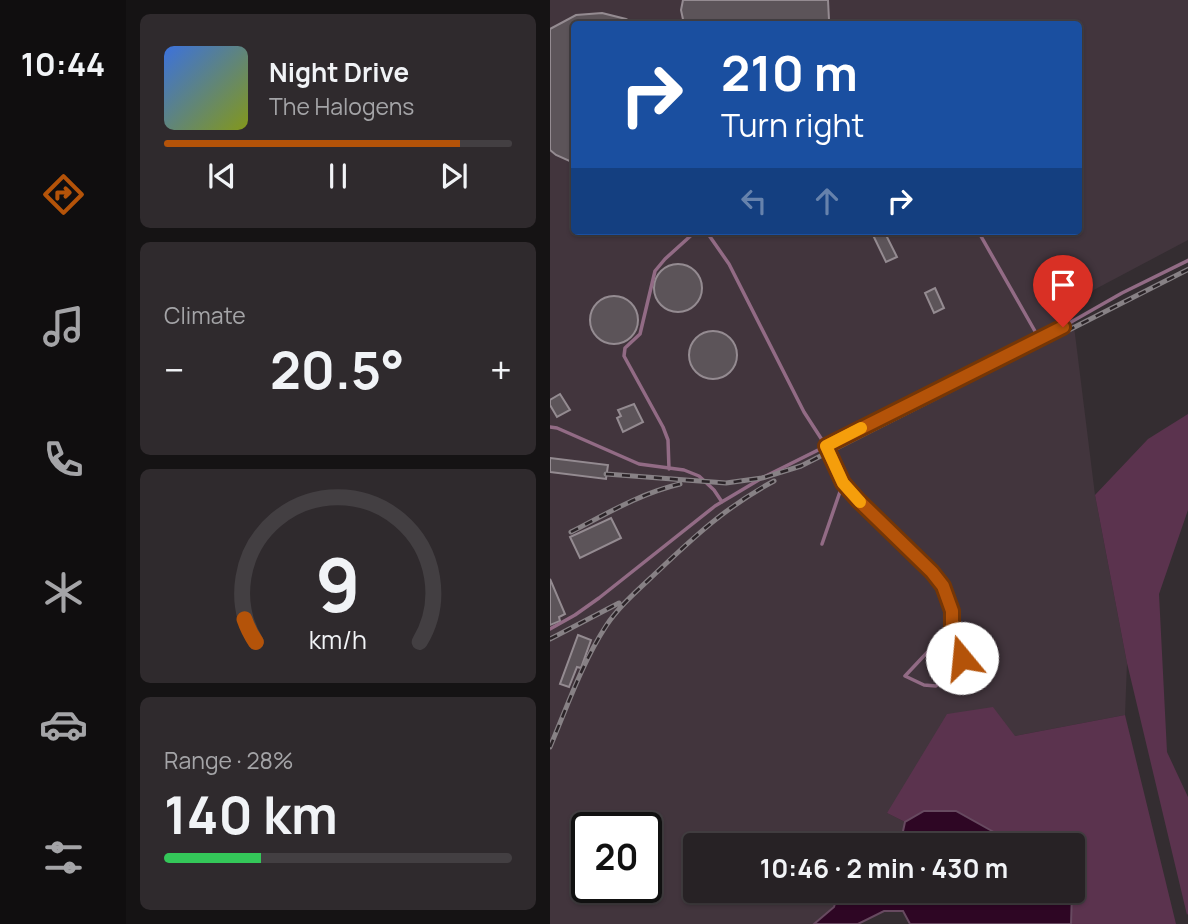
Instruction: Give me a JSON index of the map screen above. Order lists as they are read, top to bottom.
{
  "page": {
    "tabs": "10:44",
    "turn": ["210 m", "Turn right"],
    "song": ["Night Drive", "The Halogens"],
    "tile": [
      "Climate",
      ["Range · 28%", "140 km"]
    ],
    "heat": ["−", "20.5°", "+"],
    "limit": "20",
    "trip": "10:46 · 2 min · 430 m",
    "gauge": ["9", "km/h"]
  }
}
